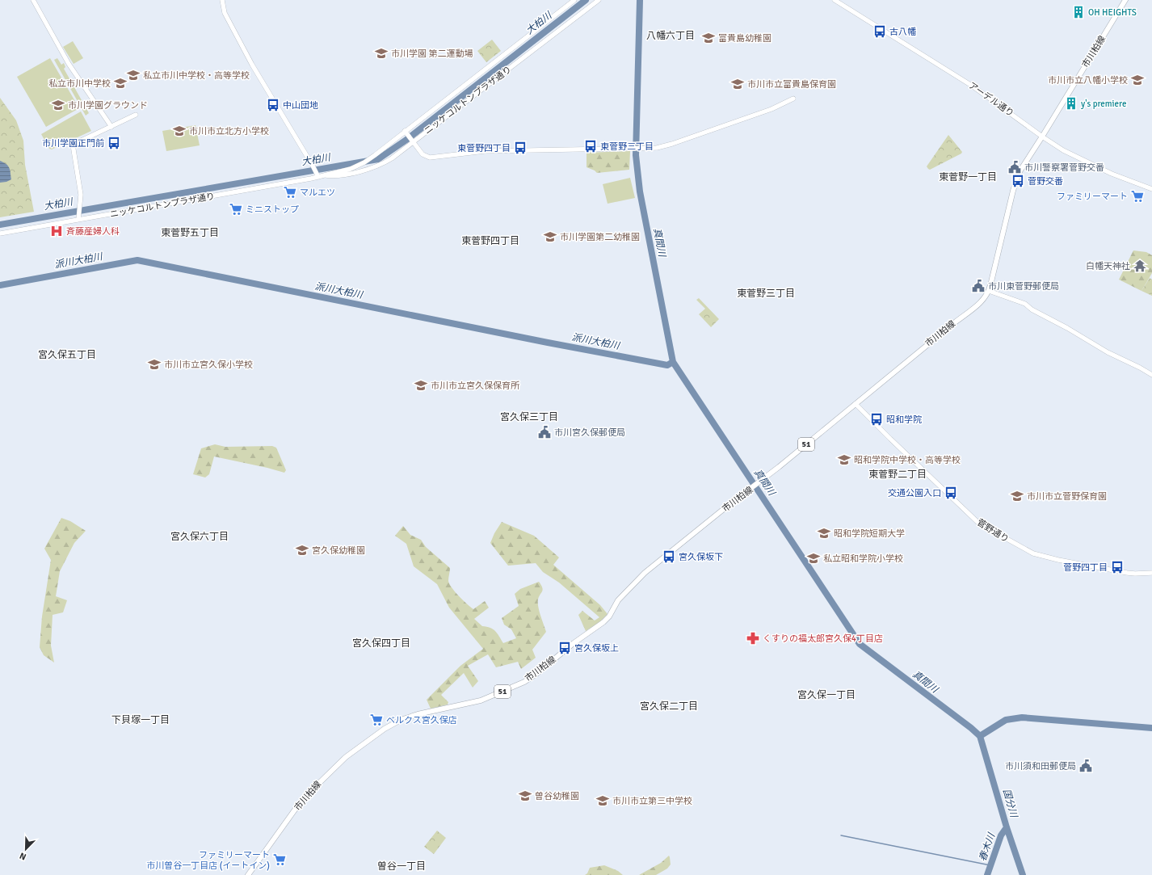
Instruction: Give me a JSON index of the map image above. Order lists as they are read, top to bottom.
{
  "streets": {
    "main road": ["市川柏線", "51"],
    "street": ["アーデル通り", "ニッケコルトンプラザ通り", "菅野通り"]
  },
  "crossings": [
    ["市川柏線", "アーデル通り"],
    ["市川柏線", "菅野通り"]
  ],
  "districts": [
    "八幡六丁目",
    "東菅野一丁目",
    "東菅野五丁目",
    "東菅野四丁目",
    "東菅野三丁目",
    "宮久保五丁目",
    "宮久保三丁目",
    "東菅野二丁目",
    "宮久保六丁目",
    "宮久保四丁目",
    "宮久保一丁目",
    "宮久保二丁目",
    "下貝塚一丁目",
    "曽谷一丁目"
  ],
  "water": [
    "大柏川",
    "真間川",
    "派川大柏川",
    "国分川",
    "春木川"
  ],
  "places": {
    "building": ["OH HEIGHTS", "y's premiere"],
    "bus stop": [
      "古八幡",
      "中山団地",
      "市川学園正門前",
      "東菅野三丁目",
      "東菅野四丁目",
      "菅野交番",
      "昭和学院",
      "交通公園入口",
      "宮久保坂下",
      "菅野四丁目",
      "宮久保坂上"
    ],
    "school or university": [
      "富貴島幼稚園",
      "市川学園 第二運動場",
      "私立市川中学校・高等学校",
      "市川市立八幡小学校",
      "私立市川中学校",
      "市川市立富貴島保育園",
      "市川学園グラウンド",
      "市川市立北方小学校",
      "市川学園第二幼稚園",
      "市川市立宮久保小学校",
      "市川市立宮久保保育所",
      "昭和学院中学校・高等学校",
      "市川市立菅野保育園",
      "昭和学院短期大学",
      "宮久保幼稚園",
      "私立昭和学院小学校",
      "曽谷幼稚園",
      "市川市立第三中学校"
    ],
    "public building": [
      "市川警察署菅野交番",
      "市川東菅野郵便局",
      "市川宮久保郵便局",
      "市川須和田郵便局"
    ],
    "supermarket": [
      "マルエツ",
      "ファミリーマート",
      "ミニストップ",
      "ベルクス宮久保店",
      "ファミリーマート 市川曽谷一丁目店 (イートイン)"
    ],
    "hospital": ["斉藤産婦人科"],
    "temple": ["白幡天神社"],
    "pharmacy": ["くすりの福太郎宮久保4丁目店"]
  },
  "north": "bottom left"
}
